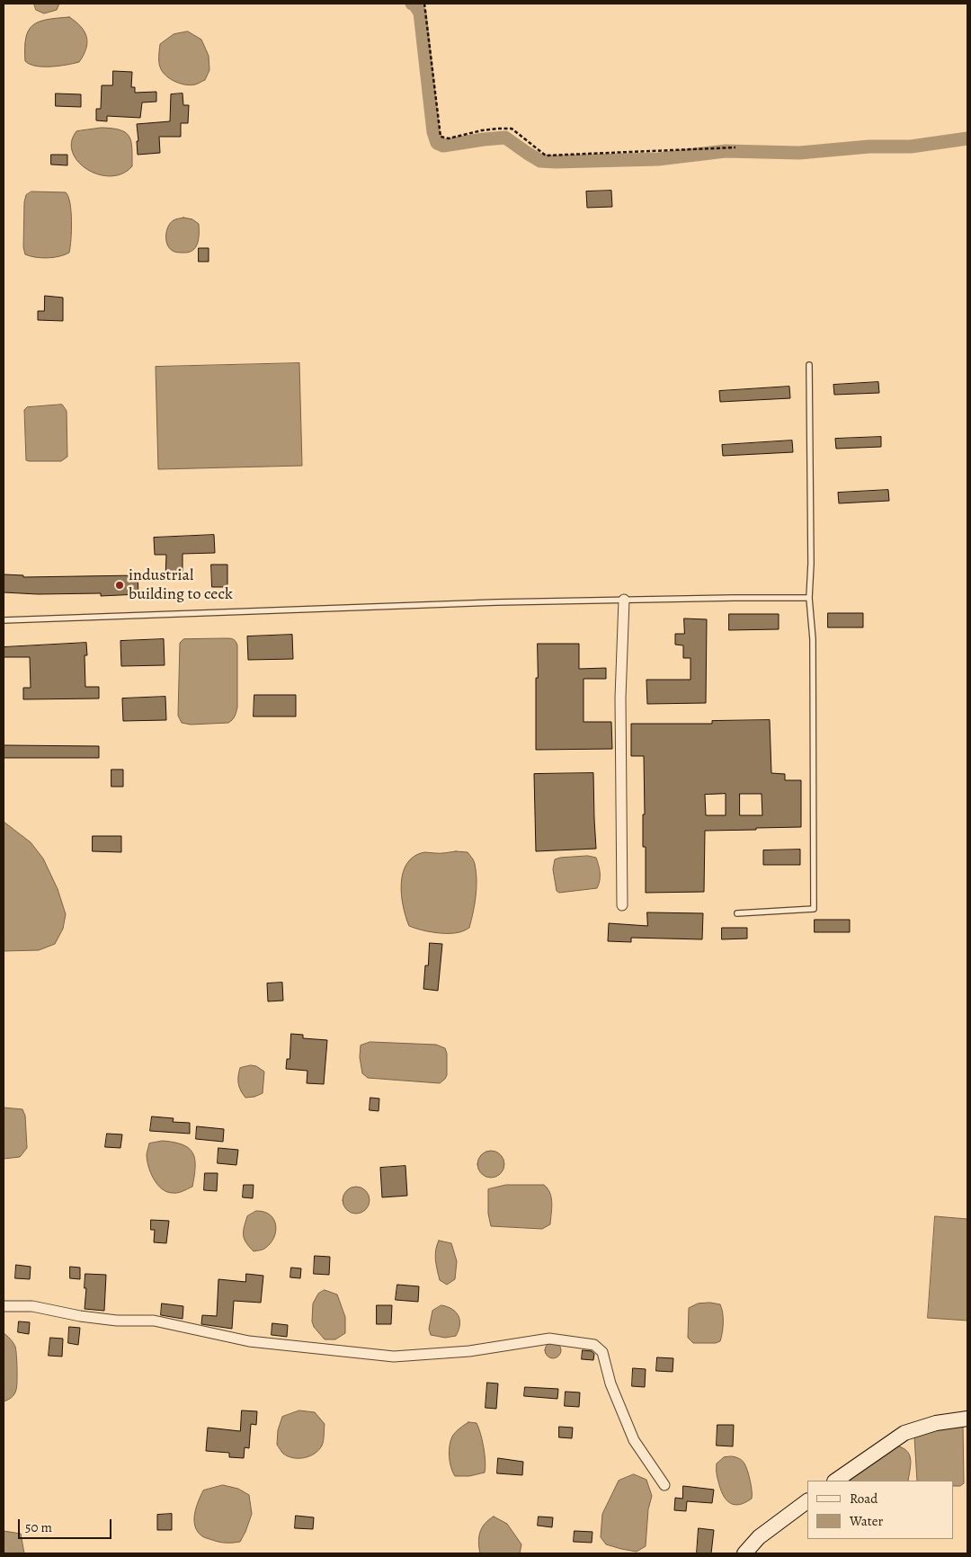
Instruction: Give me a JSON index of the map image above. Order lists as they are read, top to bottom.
{
  "places": ["industrial building to ceck"],
  "legend": ["Road", "Water"],
  "scale_bar": "50 m"
}
